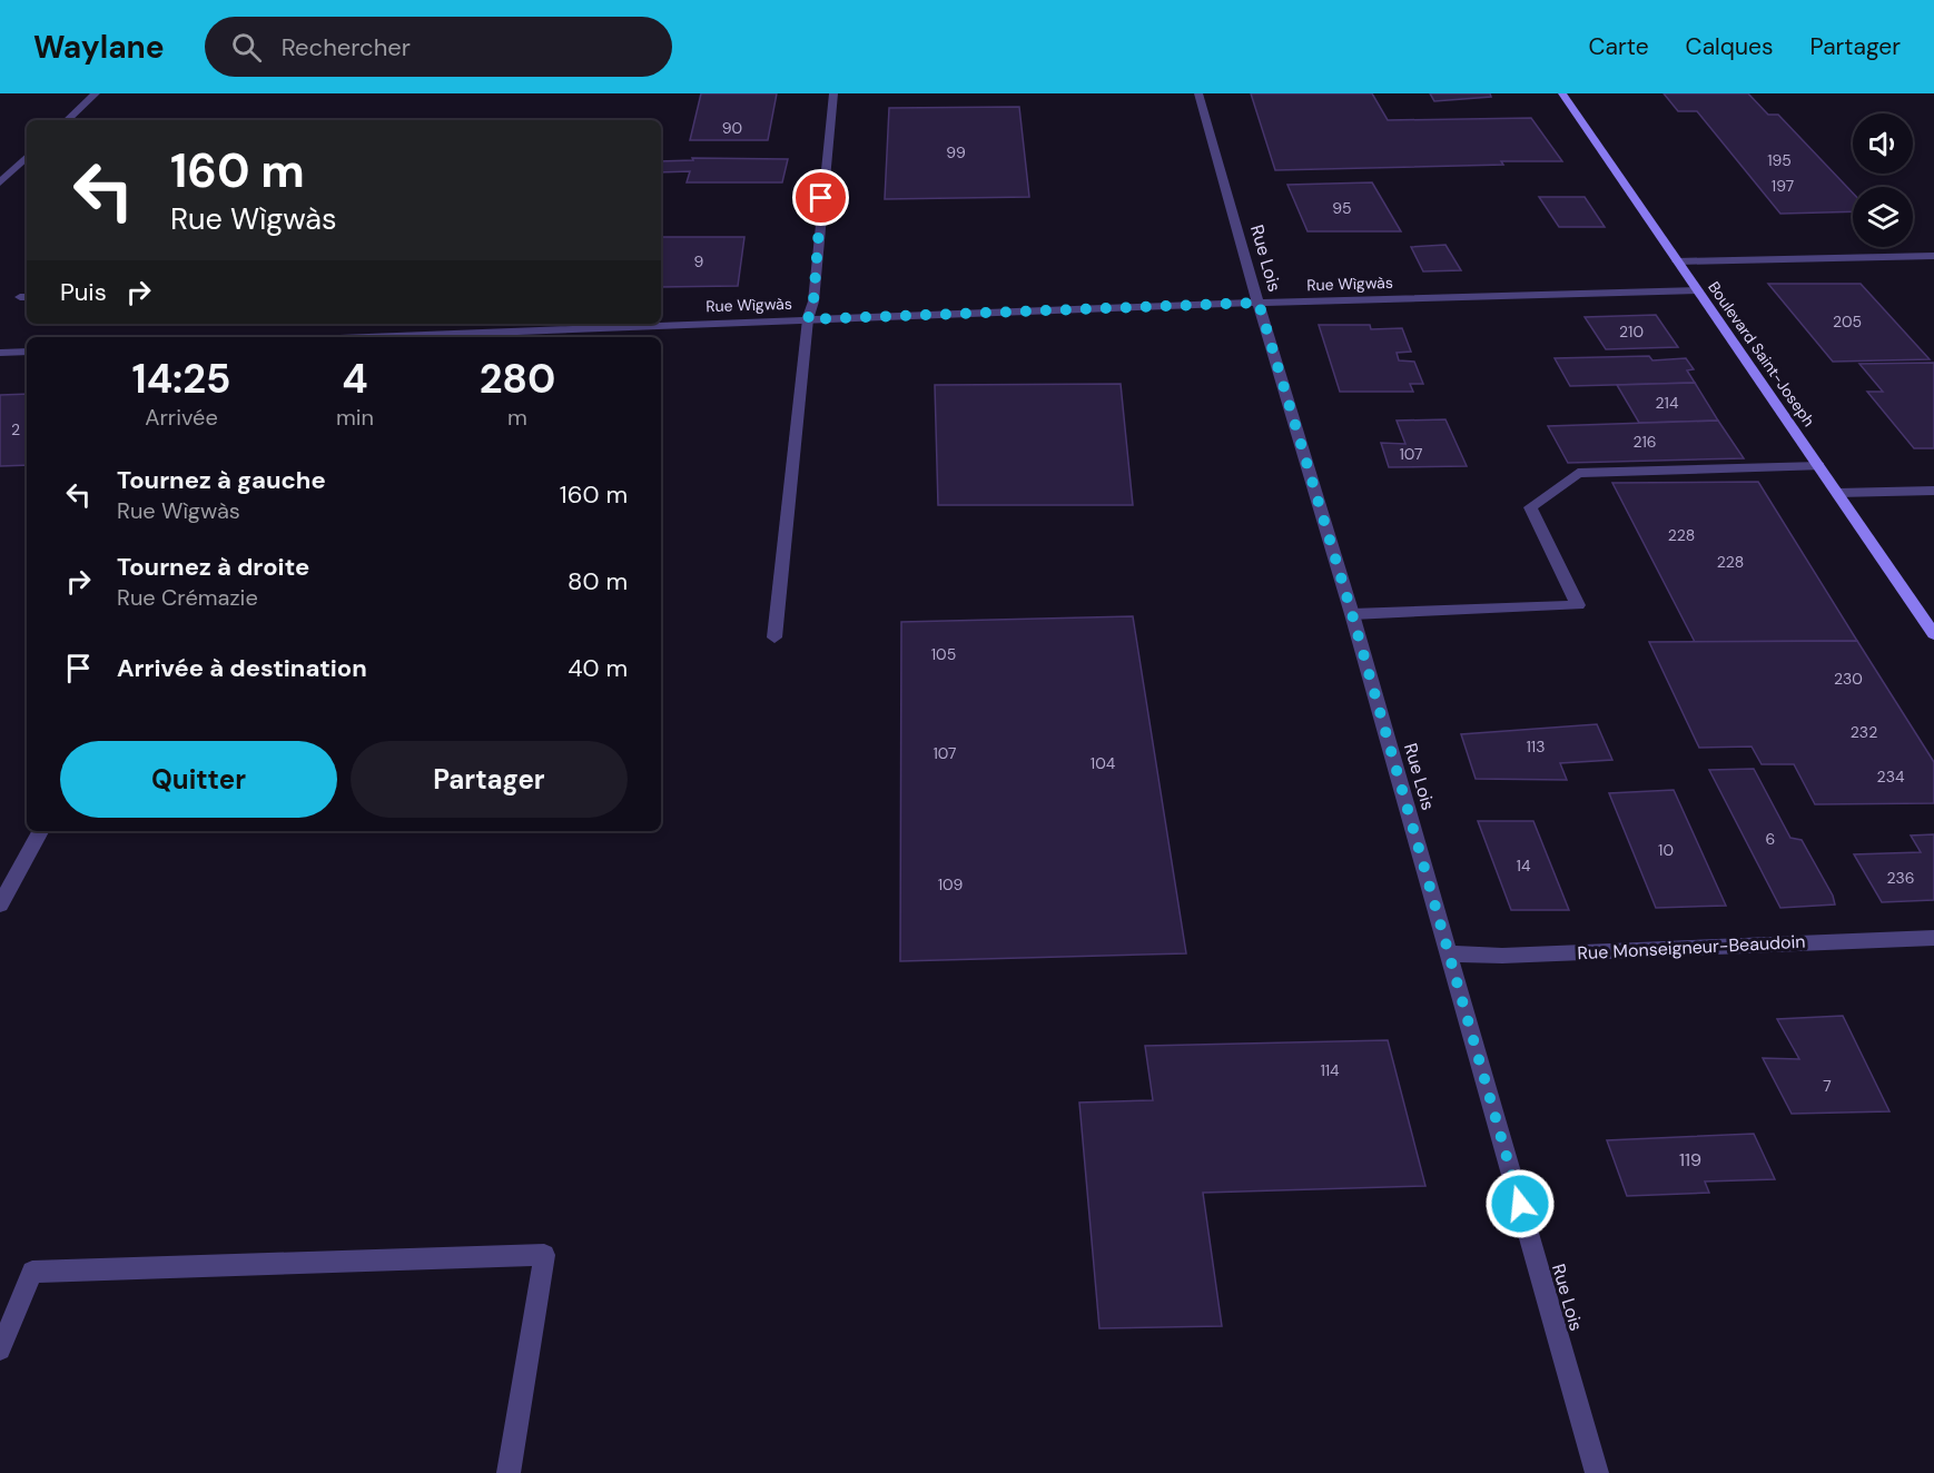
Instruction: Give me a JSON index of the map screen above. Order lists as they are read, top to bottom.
{
  "streets": {
    "main road": ["Boulevard Saint-Joseph"],
    "street": ["Rue Lois", "Rue Wìgwàs", "Rue Monseigneur-Beaudoin"]
  },
  "crossings": [
    ["Rue Lois", "Rue Wìgwàs"],
    ["Rue Lois", "Rue Monseigneur-Beaudoin"],
    ["Rue Wìgwàs", "Boulevard Saint-Joseph"]
  ],
  "house_numbers": [
    "90",
    "99",
    "195",
    "197",
    "95",
    "9",
    "205",
    "210",
    "214",
    "2",
    "216",
    "107",
    "228",
    "228",
    "105",
    "230",
    "232",
    "113",
    "107",
    "104",
    "234",
    "6",
    "10",
    "14",
    "236",
    "109",
    "114",
    "7",
    "119"
  ],
  "page": {
    "header": "Waylane",
    "search": "Rechercher",
    "nav": ["Carte", "Calques", "Partager"],
    "turn": ["160 m", "Rue Wìgwàs"],
    "then": "Puis",
    "eta": [
      "14:25",
      "Arrivée",
      "4",
      "min",
      "280",
      "m"
    ],
    "list": [
      {
        "name": "Tournez à gauche",
        "note": "Rue Wìgwàs",
        "value": "160 m"
      },
      {
        "name": "Tournez à droite",
        "note": "Rue Crémazie",
        "value": "80 m"
      },
      {
        "name": "Arrivée à destination",
        "value": "40 m"
      }
    ],
    "buttons": ["Quitter", "Partager"]
  }
}
